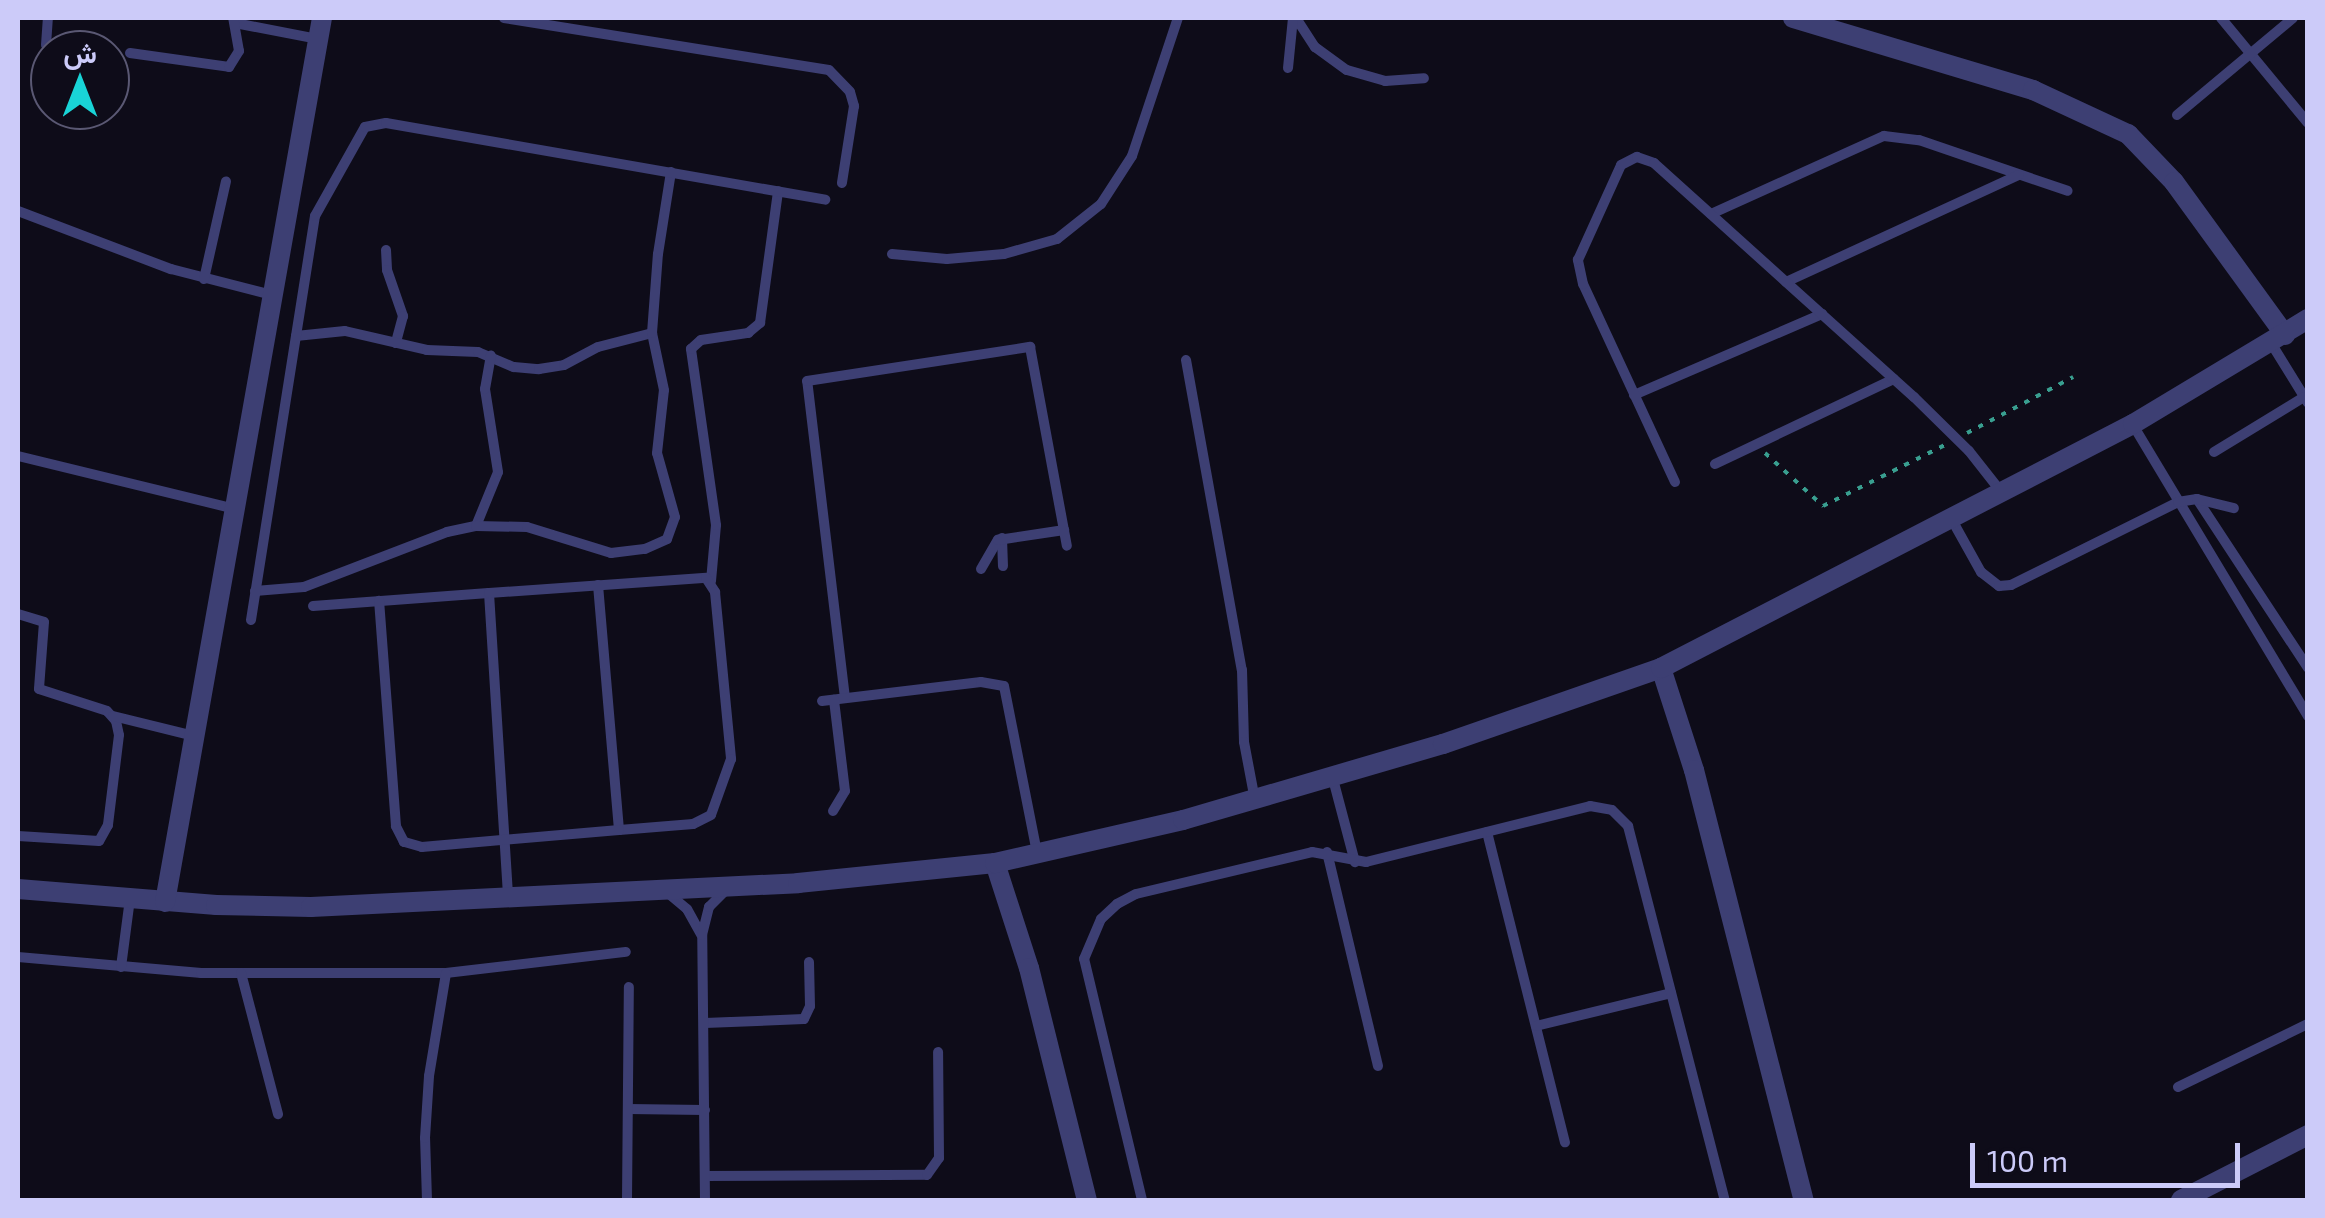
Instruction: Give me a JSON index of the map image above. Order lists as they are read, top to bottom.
{
  "scale_bar": "100 m",
  "north": "top"
}
